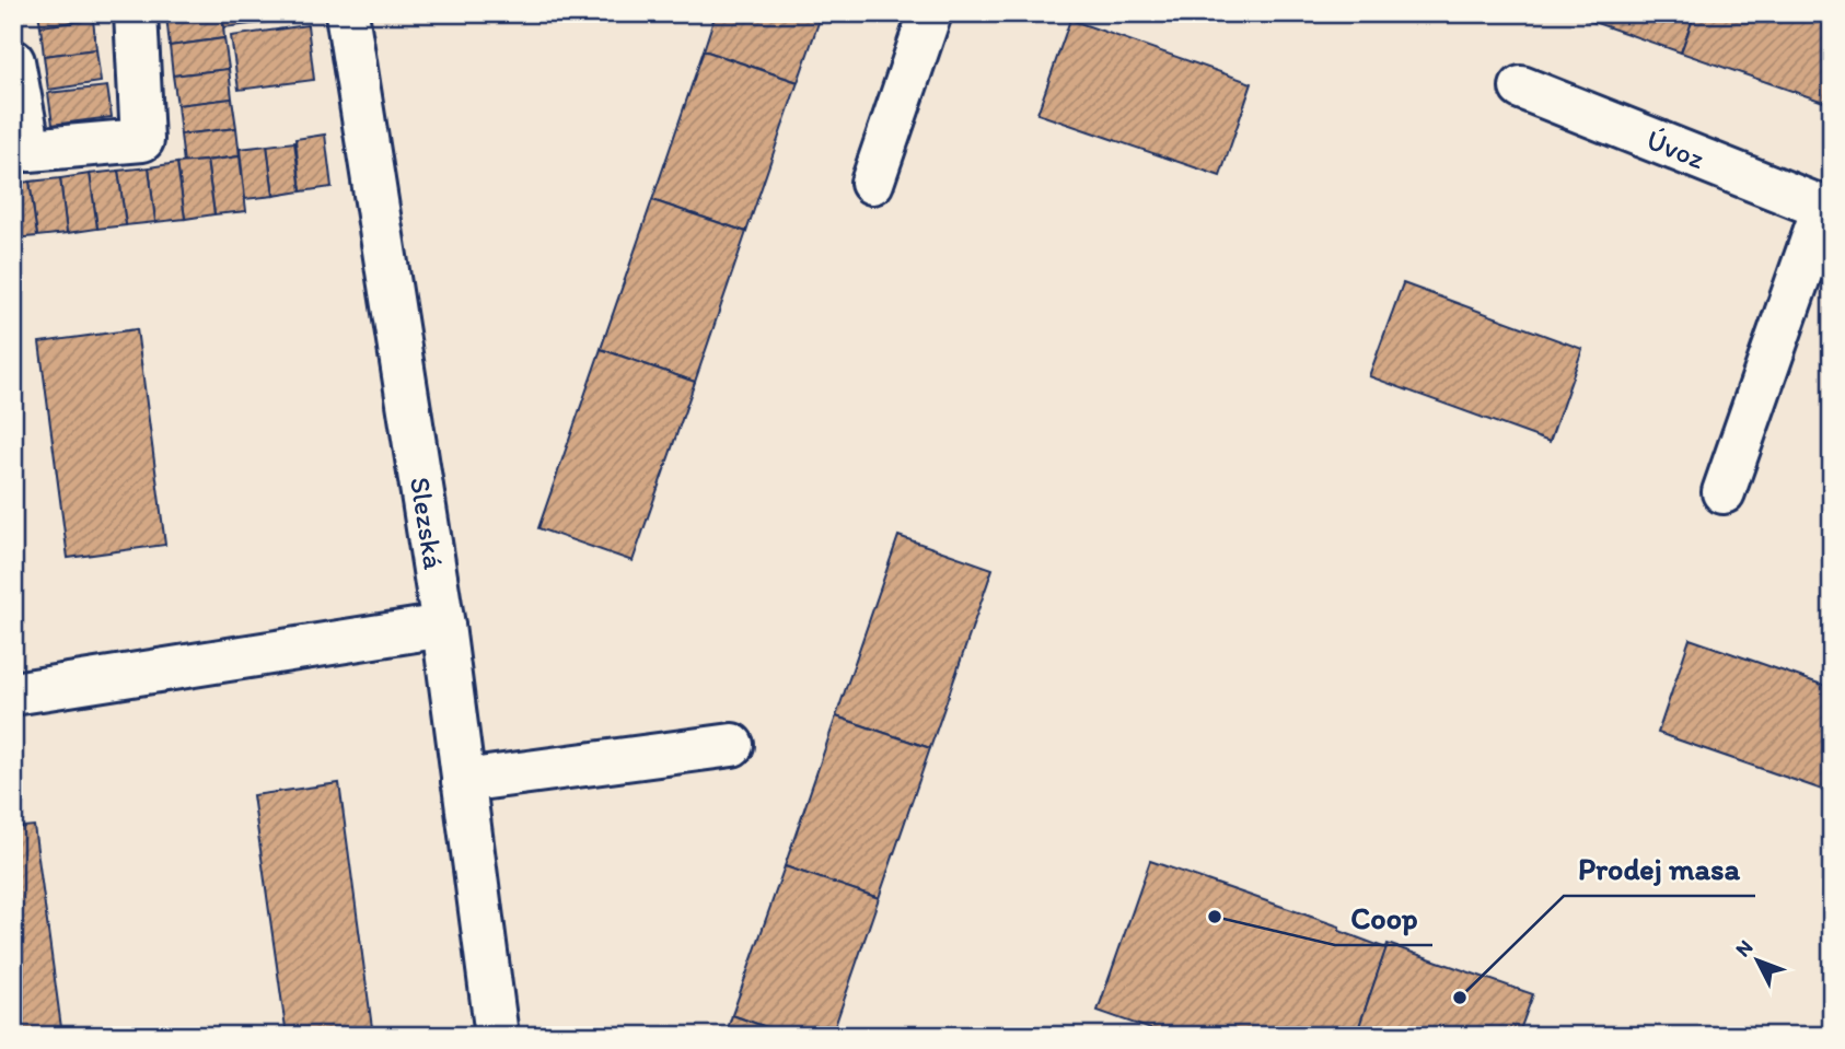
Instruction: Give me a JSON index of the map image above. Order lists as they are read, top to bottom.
{
  "streets": {
    "street": ["Úvoz", "Slezská"]
  },
  "places": ["Coop", "Prodej masa"],
  "north": "top left"
}
